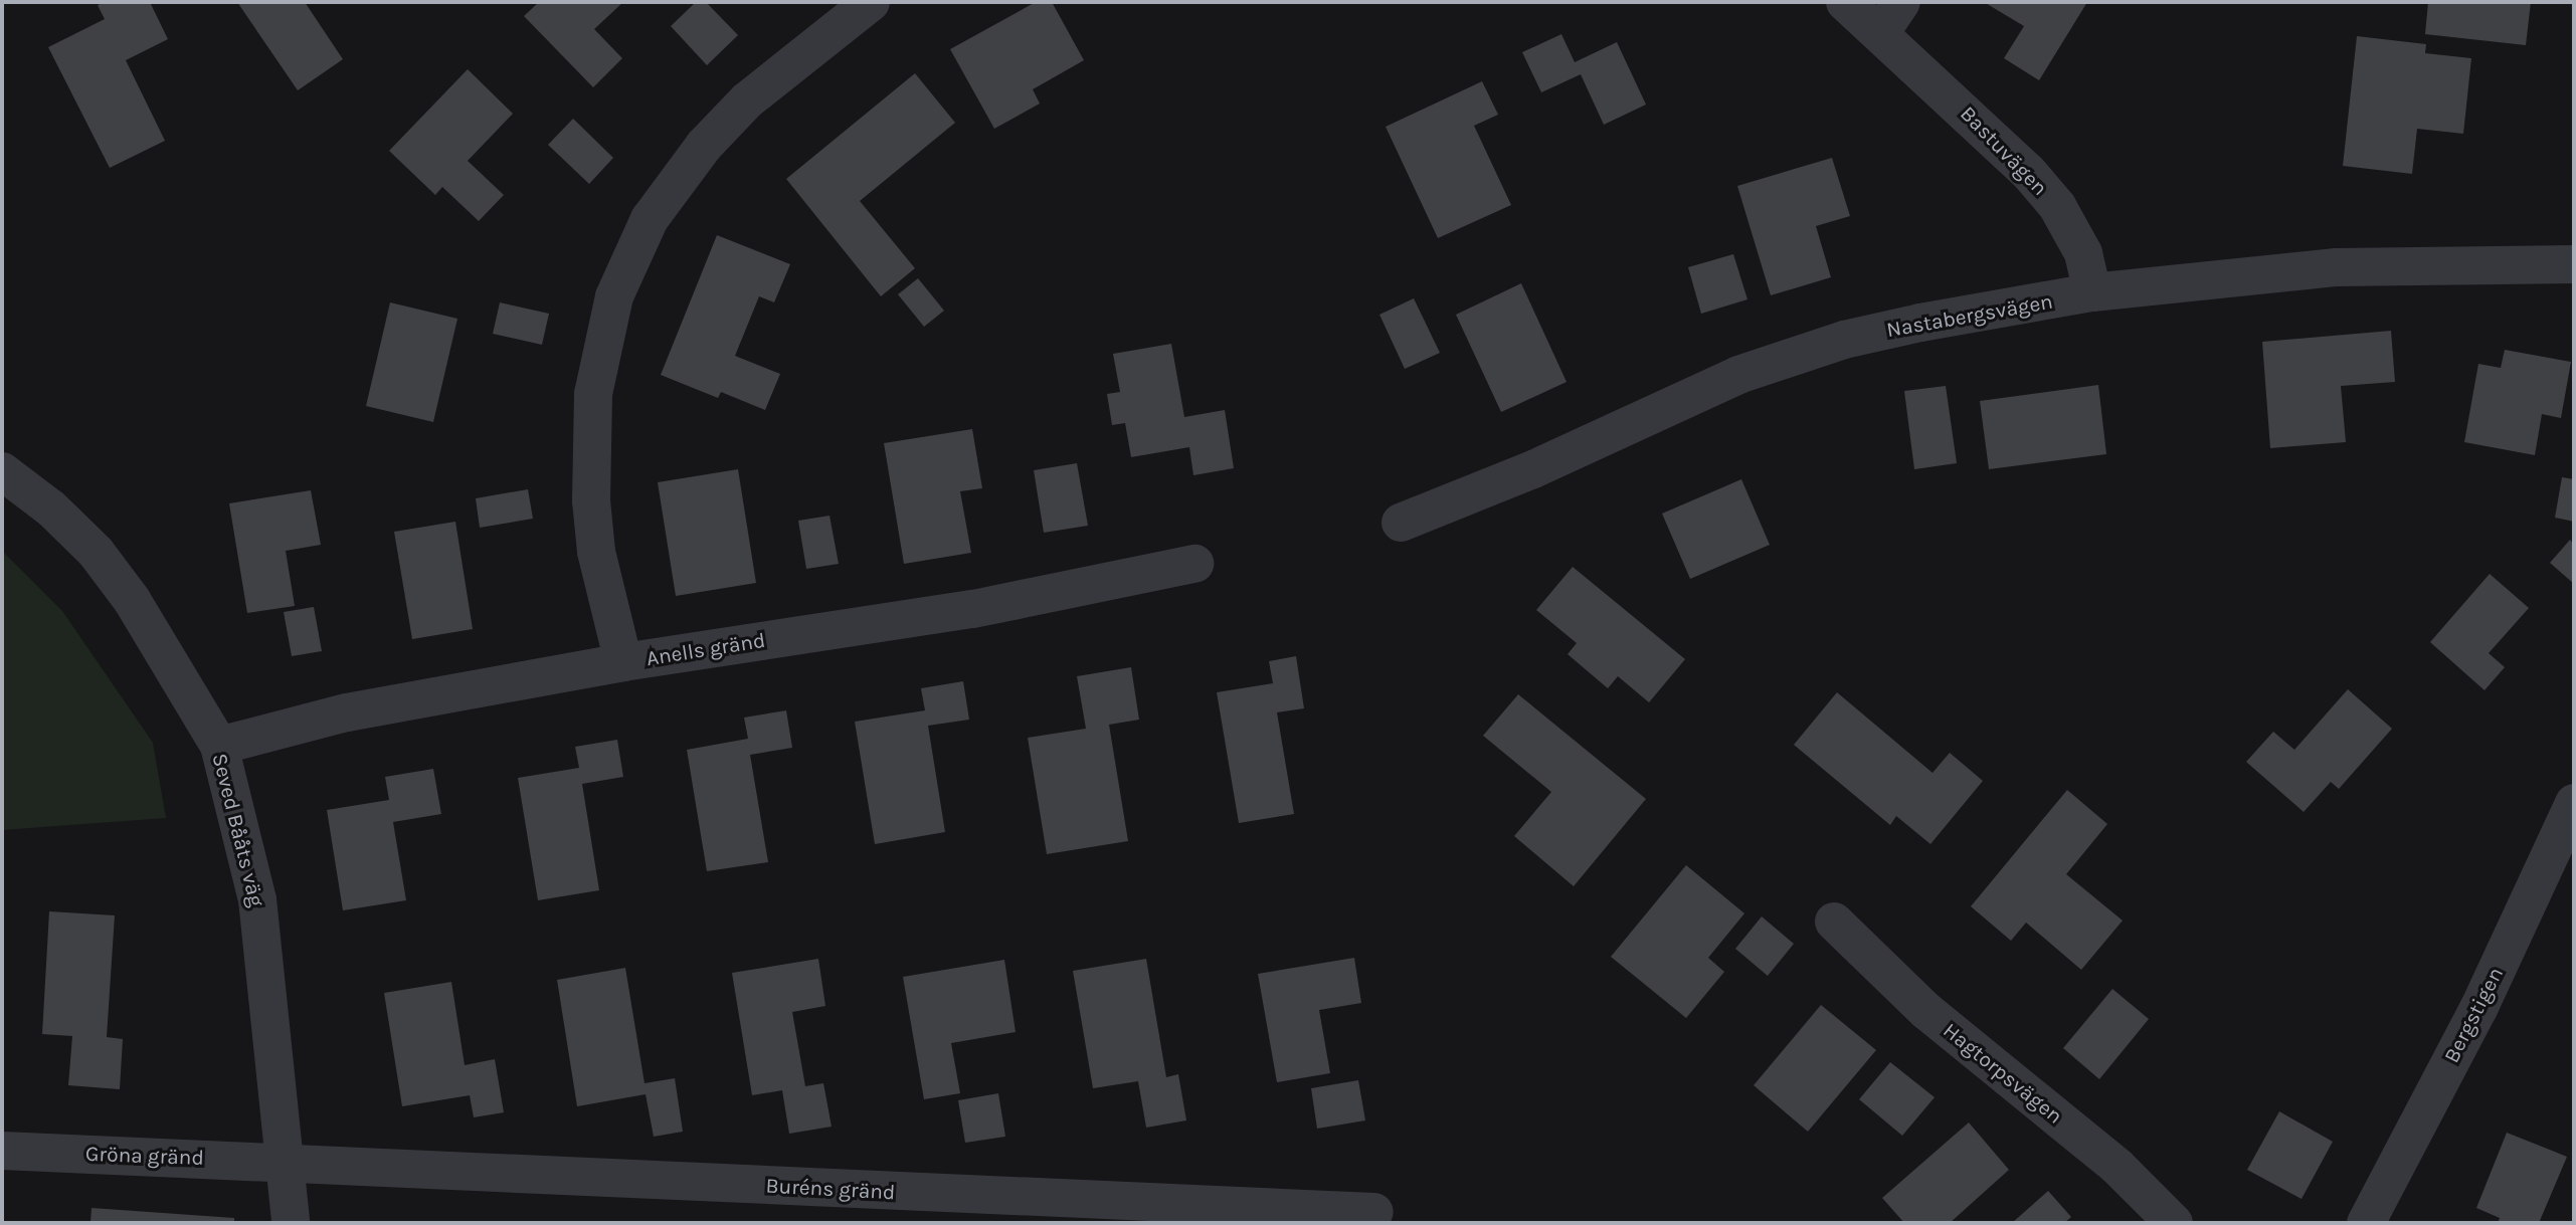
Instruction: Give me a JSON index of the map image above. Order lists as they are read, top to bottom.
{
  "streets": {
    "street": [
      "Bastuvägen",
      "Nastabergsvägen",
      "Anells gränd",
      "Seved Bååts väg",
      "Bergstigen",
      "Hagtorpsvägen",
      "Gröna gränd",
      "Buréns gränd"
    ]
  },
  "crossings": [
    ["Bastuvägen", "Nastabergsvägen"],
    ["Anells gränd", "Seved Bååts väg"],
    ["Seved Bååts väg", "Gröna gränd"],
    ["Seved Bååts väg", "Buréns gränd"],
    ["Gröna gränd", "Buréns gränd"]
  ]
}
